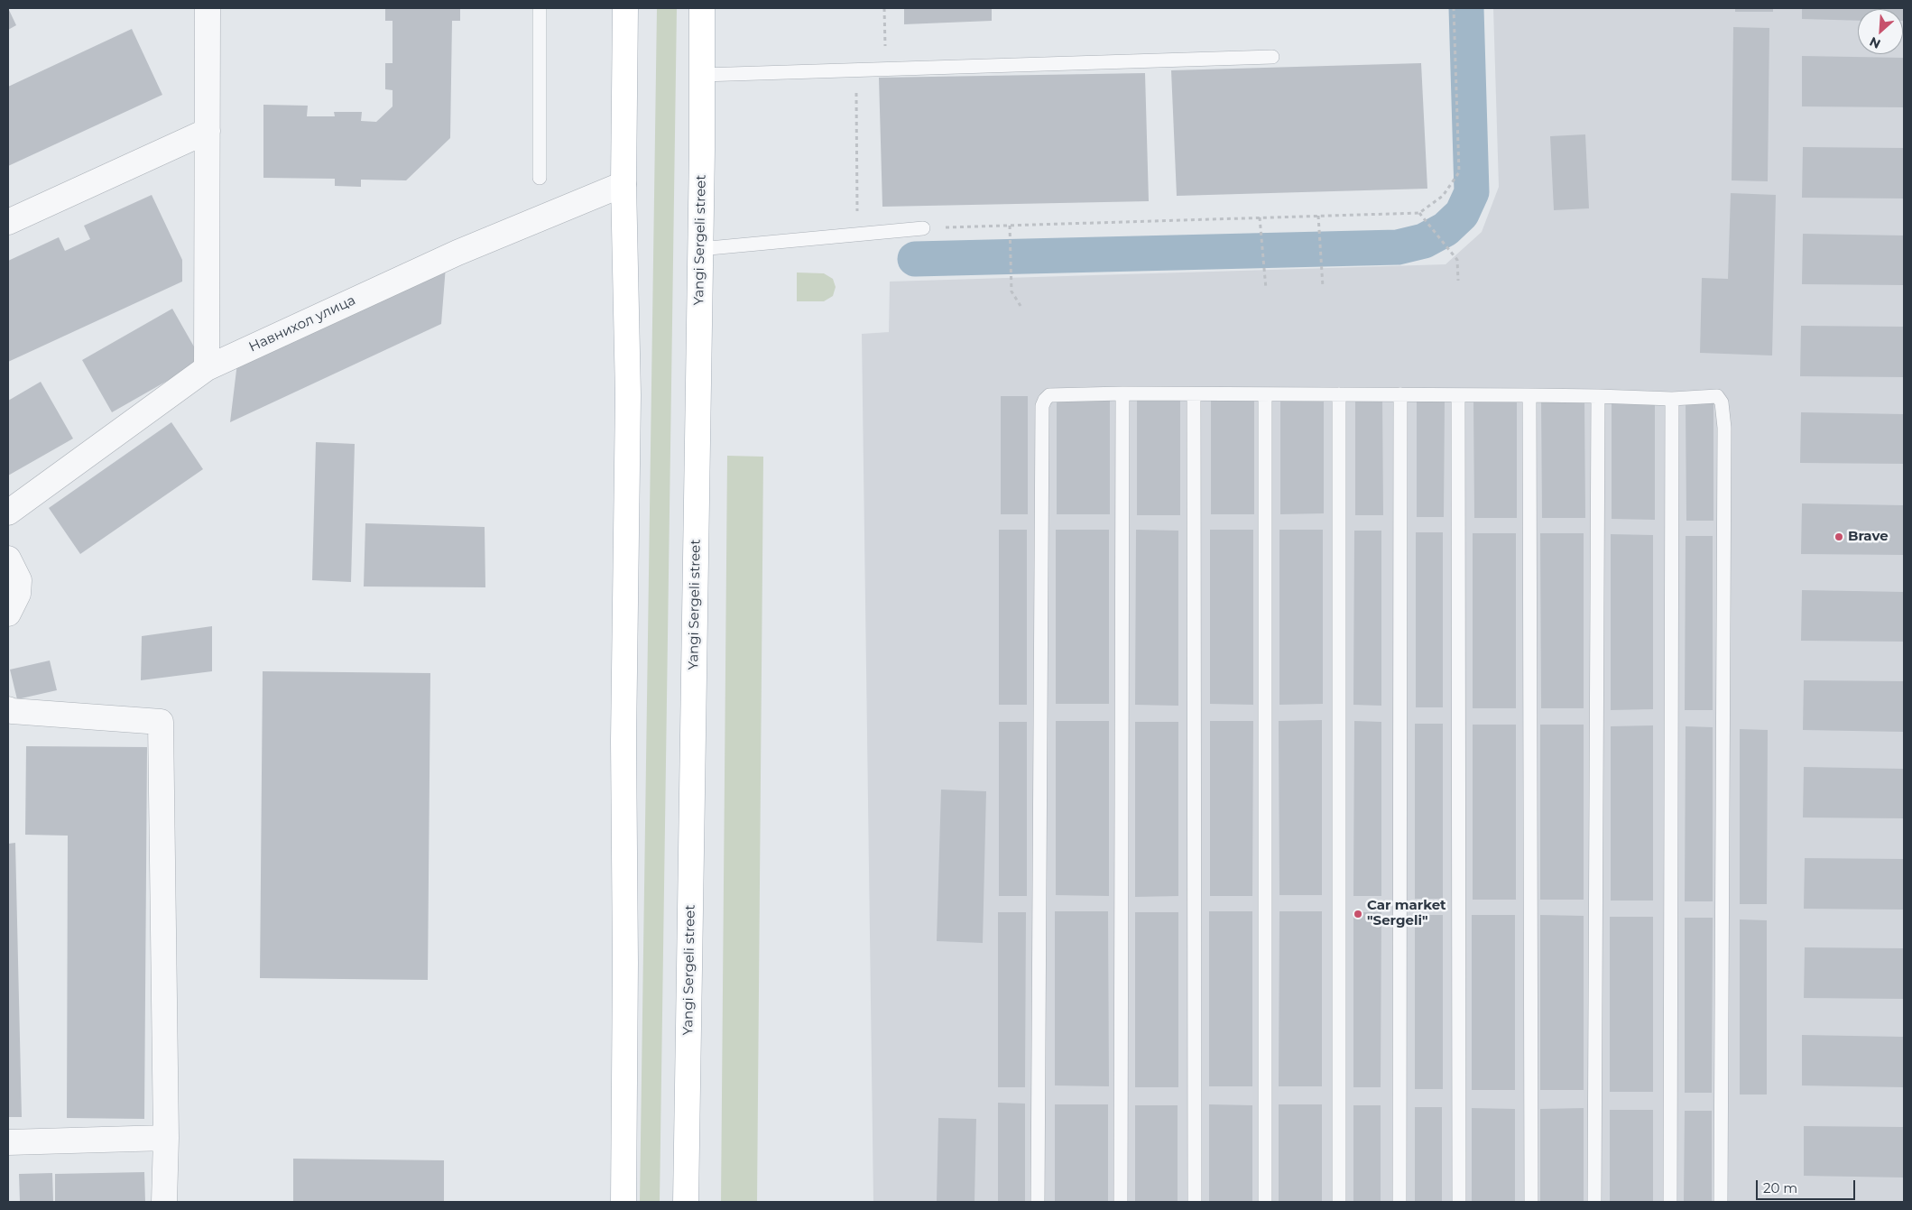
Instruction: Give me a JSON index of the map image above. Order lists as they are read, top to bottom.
{
  "streets": {
    "main road": ["Yangi Sergeli street"],
    "street": ["Навнихол улица"]
  },
  "places": ["Brave", "Car market \"Sergeli\""],
  "scale_bar": "20 m",
  "north": "bottom left"
}
